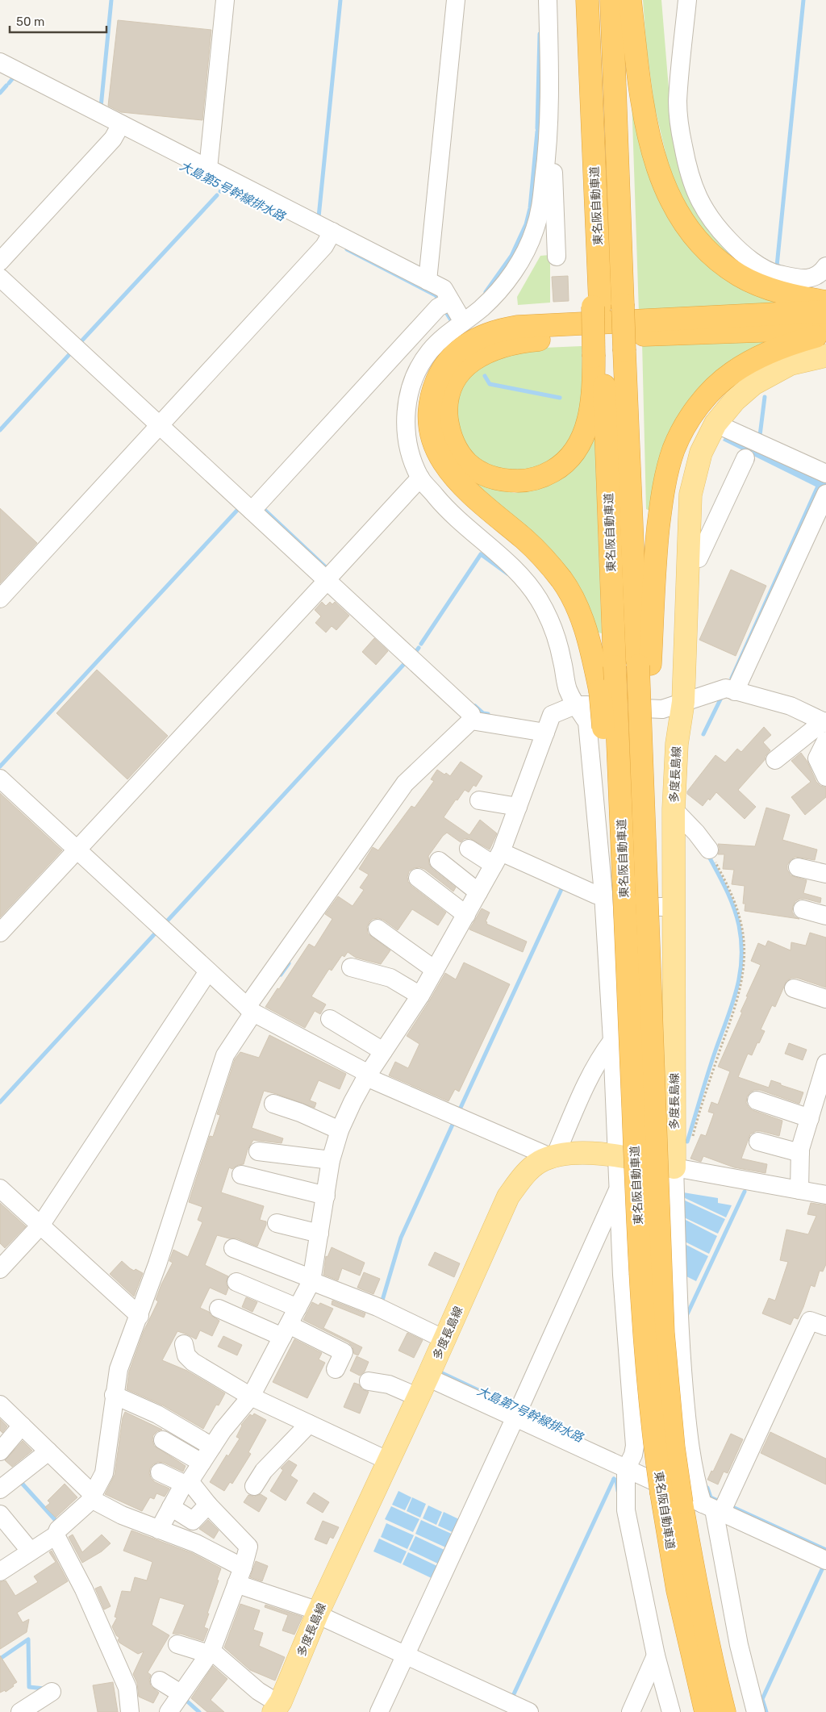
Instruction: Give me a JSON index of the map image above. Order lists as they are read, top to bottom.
{
  "streets": {
    "highway": ["東名阪自動車道"],
    "main road": ["多度長島線"]
  },
  "water": ["大島第5号幹線排水路", "大島第7号幹線排水路"],
  "scale_bar": "50 m"
}
